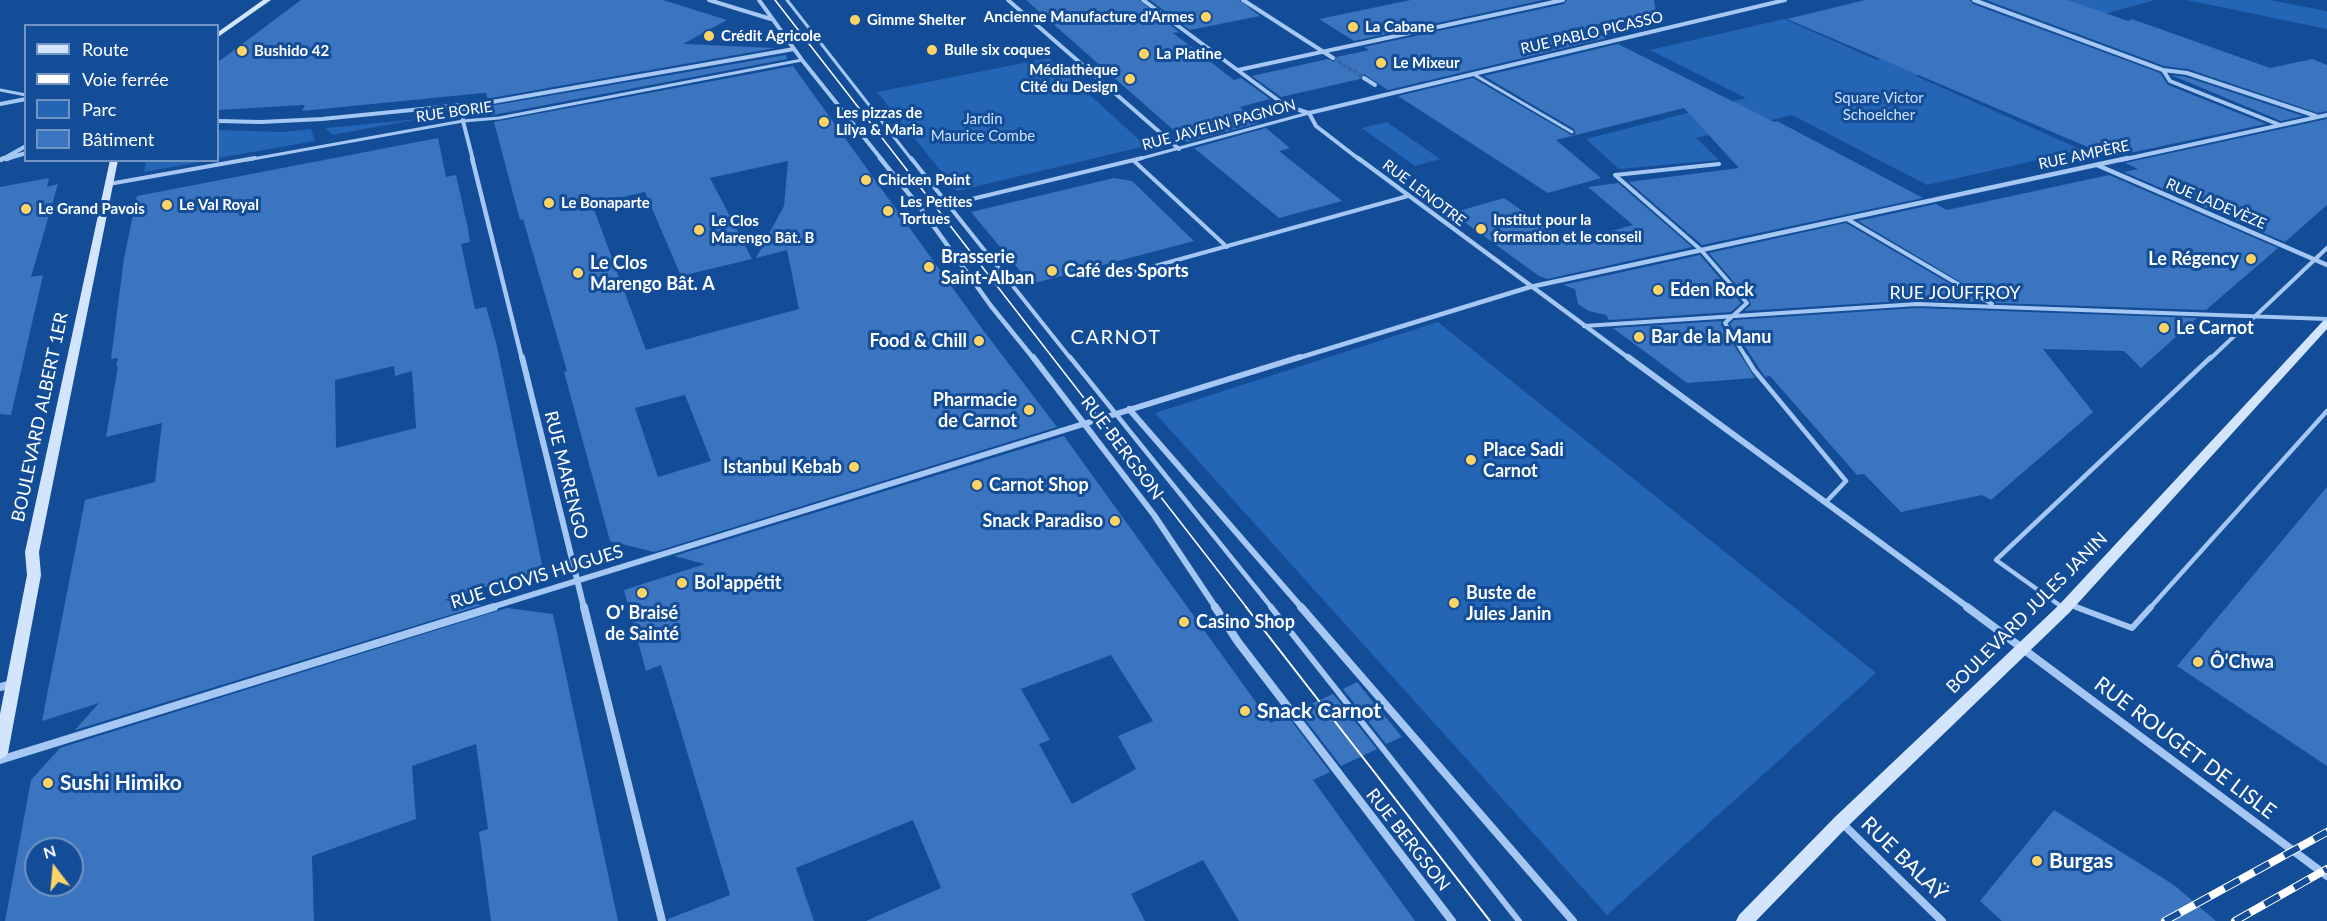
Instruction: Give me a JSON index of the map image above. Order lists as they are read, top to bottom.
{
  "streets": {
    "main road": ["BOULEVARD ALBERT 1ER", "BOULEVARD JULES JANIN"],
    "street": [
      "RUE PABLO PICASSO",
      "RUE BORIE",
      "RUE JAVELIN PAGNON",
      "RUE AMPÈRE",
      "RUE LENOTRE",
      "RUE LADEVÈZE",
      "RUE BERGSON",
      "RUE MARENGO",
      "RUE CLOVIS HUGUES",
      "RUE ROUGET DE LISLE",
      "RUE BALAŸ"
    ],
    "lane": ["RUE JOUFFROY"]
  },
  "crossings": [
    ["RUE PABLO PICASSO", "RUE JAVELIN PAGNON"],
    ["RUE BORIE", "BOULEVARD ALBERT 1ER"],
    ["RUE BORIE", "RUE BERGSON"],
    ["RUE BORIE", "RUE MARENGO"],
    ["RUE JAVELIN PAGNON", "RUE LENOTRE"],
    ["RUE AMPÈRE", "RUE LENOTRE"],
    ["RUE AMPÈRE", "RUE LADEVÈZE"],
    ["RUE JOUFFROY", "BOULEVARD JULES JANIN"],
    ["RUE BERGSON", "RUE CLOVIS HUGUES"],
    ["RUE MARENGO", "RUE CLOVIS HUGUES"],
    ["BOULEVARD JULES JANIN", "RUE ROUGET DE LISLE"],
    ["BOULEVARD JULES JANIN", "RUE BALAŸ"]
  ],
  "districts": ["CARNOT"],
  "parks": ["Square Victor Schoelcher", "Jardin Maurice Combe"],
  "places": [
    "Ancienne Manufacture d'Armes",
    "Gimme Shelter",
    "La Cabane",
    "Crédit Agricole",
    "Bulle six coques",
    "Bushido 42",
    "La Platine",
    "Le Mixeur",
    "Médiathèque Cité du Design",
    "Les pizzas de Lilya & Maria",
    "Chicken Point",
    "Le Bonaparte",
    "Le Val Royal",
    "Le Grand Pavois",
    "Les Petites Tortues",
    "Institut pour la formation et le conseil",
    "Le Clos Marengo Bât. B",
    "Le Régency",
    "Brasserie Saint-Alban",
    "Café des Sports",
    "Le Clos Marengo Bât. A",
    "Eden Rock",
    "Le Carnot",
    "Bar de la Manu",
    "Food & Chill",
    "Pharmacie de Carnot",
    "Place Sadi Carnot",
    "Istanbul Kebab",
    "Carnot Shop",
    "Snack Paradiso",
    "Bol'appétit",
    "O' Braisé de Sainté",
    "Buste de Jules Janin",
    "Casino Shop",
    "Ô’Chwa",
    "Snack Carnot",
    "Sushi Himiko",
    "Burgas"
  ],
  "legend": [
    "Route",
    "Voie ferrée",
    "Parc",
    "Bâtiment"
  ],
  "north": "top"
}
